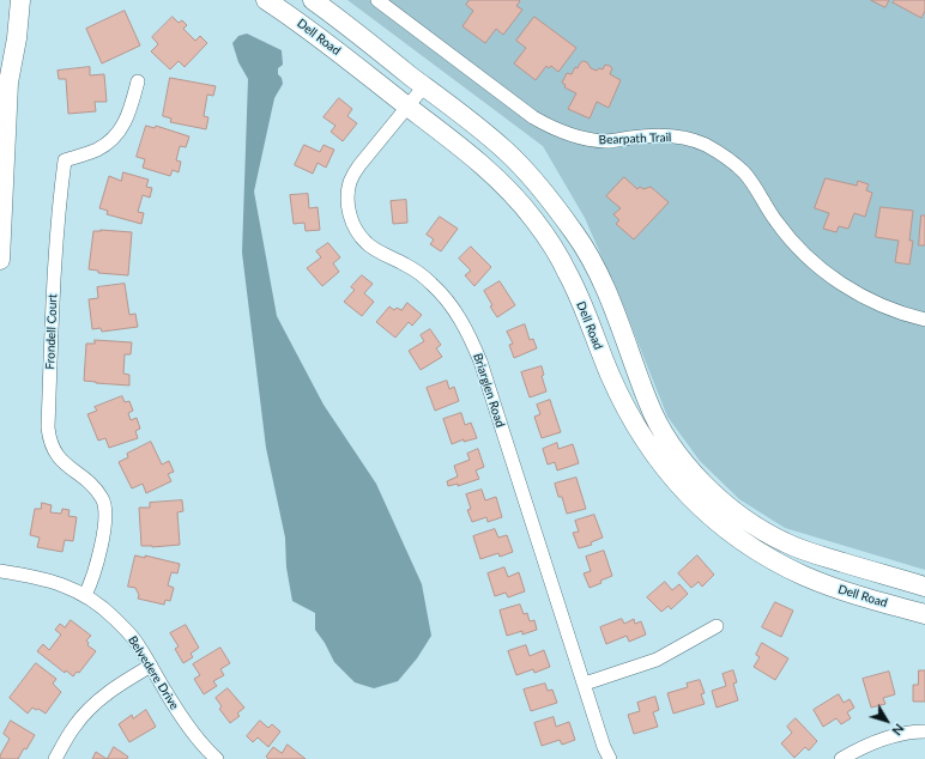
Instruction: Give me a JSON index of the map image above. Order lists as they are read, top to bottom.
{
  "streets": {
    "main road": ["Dell Road"],
    "street": [
      "Bearpath Trail",
      "Frondell Court",
      "Briarglen Road",
      "Belvedere Drive"
    ]
  },
  "crossings": [
    ["Dell Road", "Briarglen Road"],
    ["Frondell Court", "Belvedere Drive"]
  ],
  "north": "bottom right"
}
